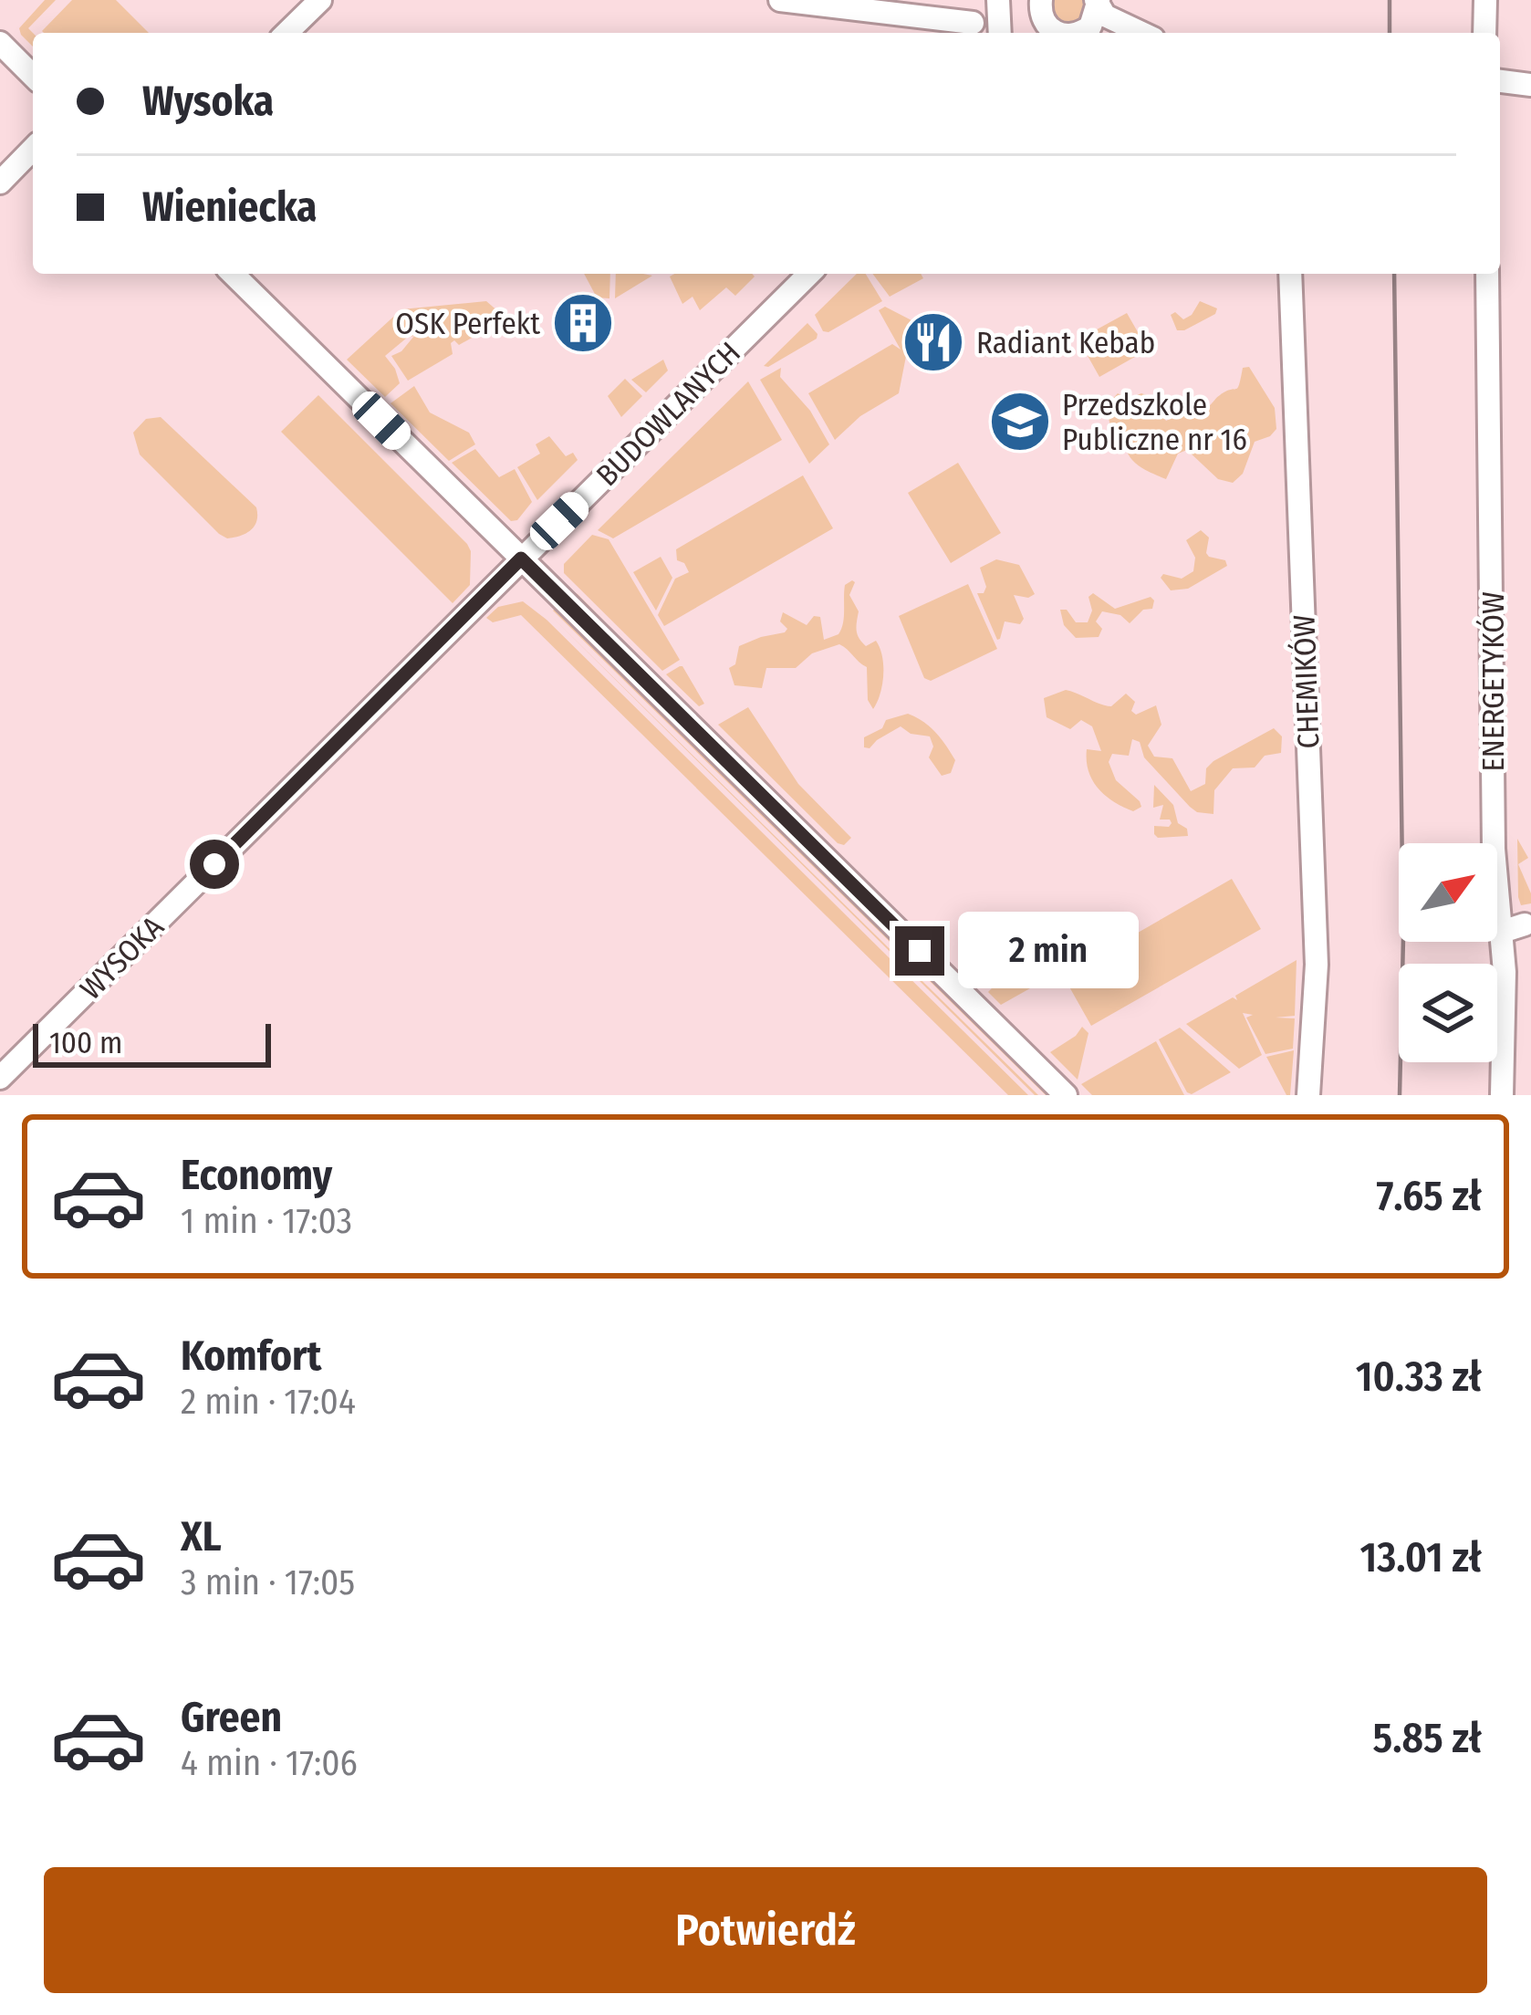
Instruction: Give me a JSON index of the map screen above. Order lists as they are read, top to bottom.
{
  "streets": {
    "street": [
      "BUDOWLANYCH",
      "CHEMIKÓW",
      "ENERGETYKÓW",
      "WYSOKA"
    ]
  },
  "crossings": [
    ["BUDOWLANYCH", "WYSOKA"]
  ],
  "places": {
    "building": ["OSK Perfekt"],
    "restaurant": ["Radiant Kebab"],
    "school or university": ["Przedszkole Publiczne nr 16"]
  },
  "scale_bar": "100 m",
  "north": "top right",
  "page": {
    "banner": ["Wysoka", "Wieniecka"],
    "bubble": "2 min",
    "scale": "100 m",
    "list": [
      {
        "name": "Economy",
        "note": "1 min · 17:03",
        "value": "7.65 zł"
      },
      {
        "name": "Komfort",
        "note": "2 min · 17:04",
        "value": "10.33 zł"
      },
      {
        "name": "XL",
        "note": "3 min · 17:05",
        "value": "13.01 zł"
      },
      {
        "name": "Green",
        "note": "4 min · 17:06",
        "value": "5.85 zł"
      }
    ],
    "buttons": "Potwierdź"
  }
}
